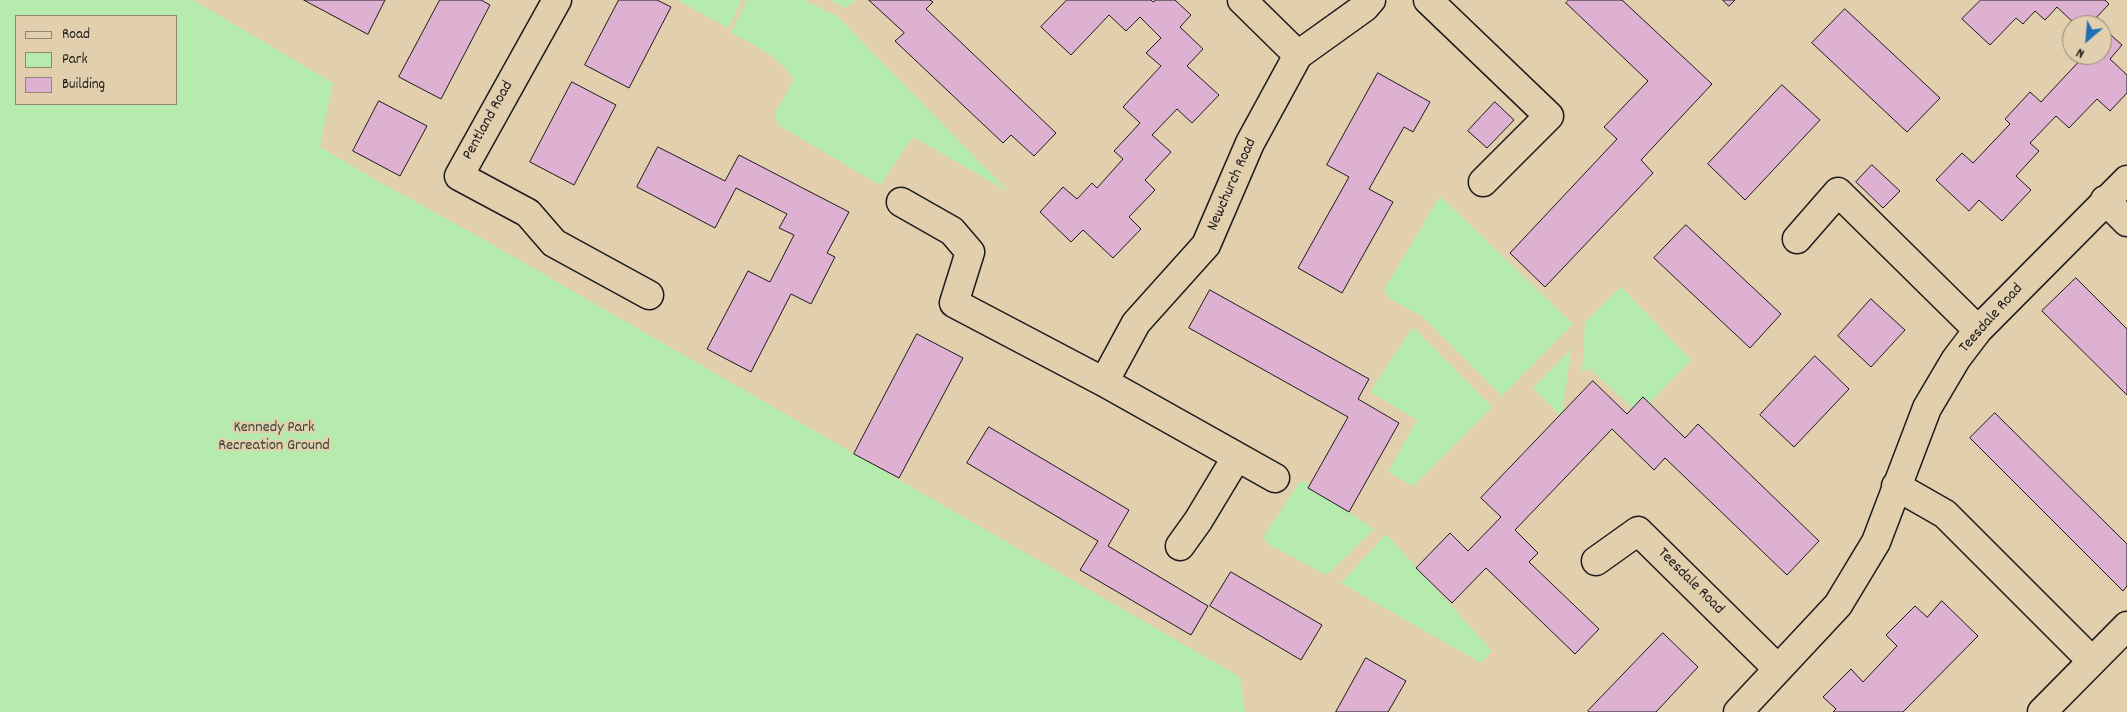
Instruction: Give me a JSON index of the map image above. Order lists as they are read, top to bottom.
{
  "streets": {
    "street": ["Pentland Road", "Newchurch Road", "Teesdale Road"]
  },
  "parks": ["Kennedy Park Recreation Ground"],
  "legend": ["Road", "Park", "Building"],
  "north": "bottom left"
}
